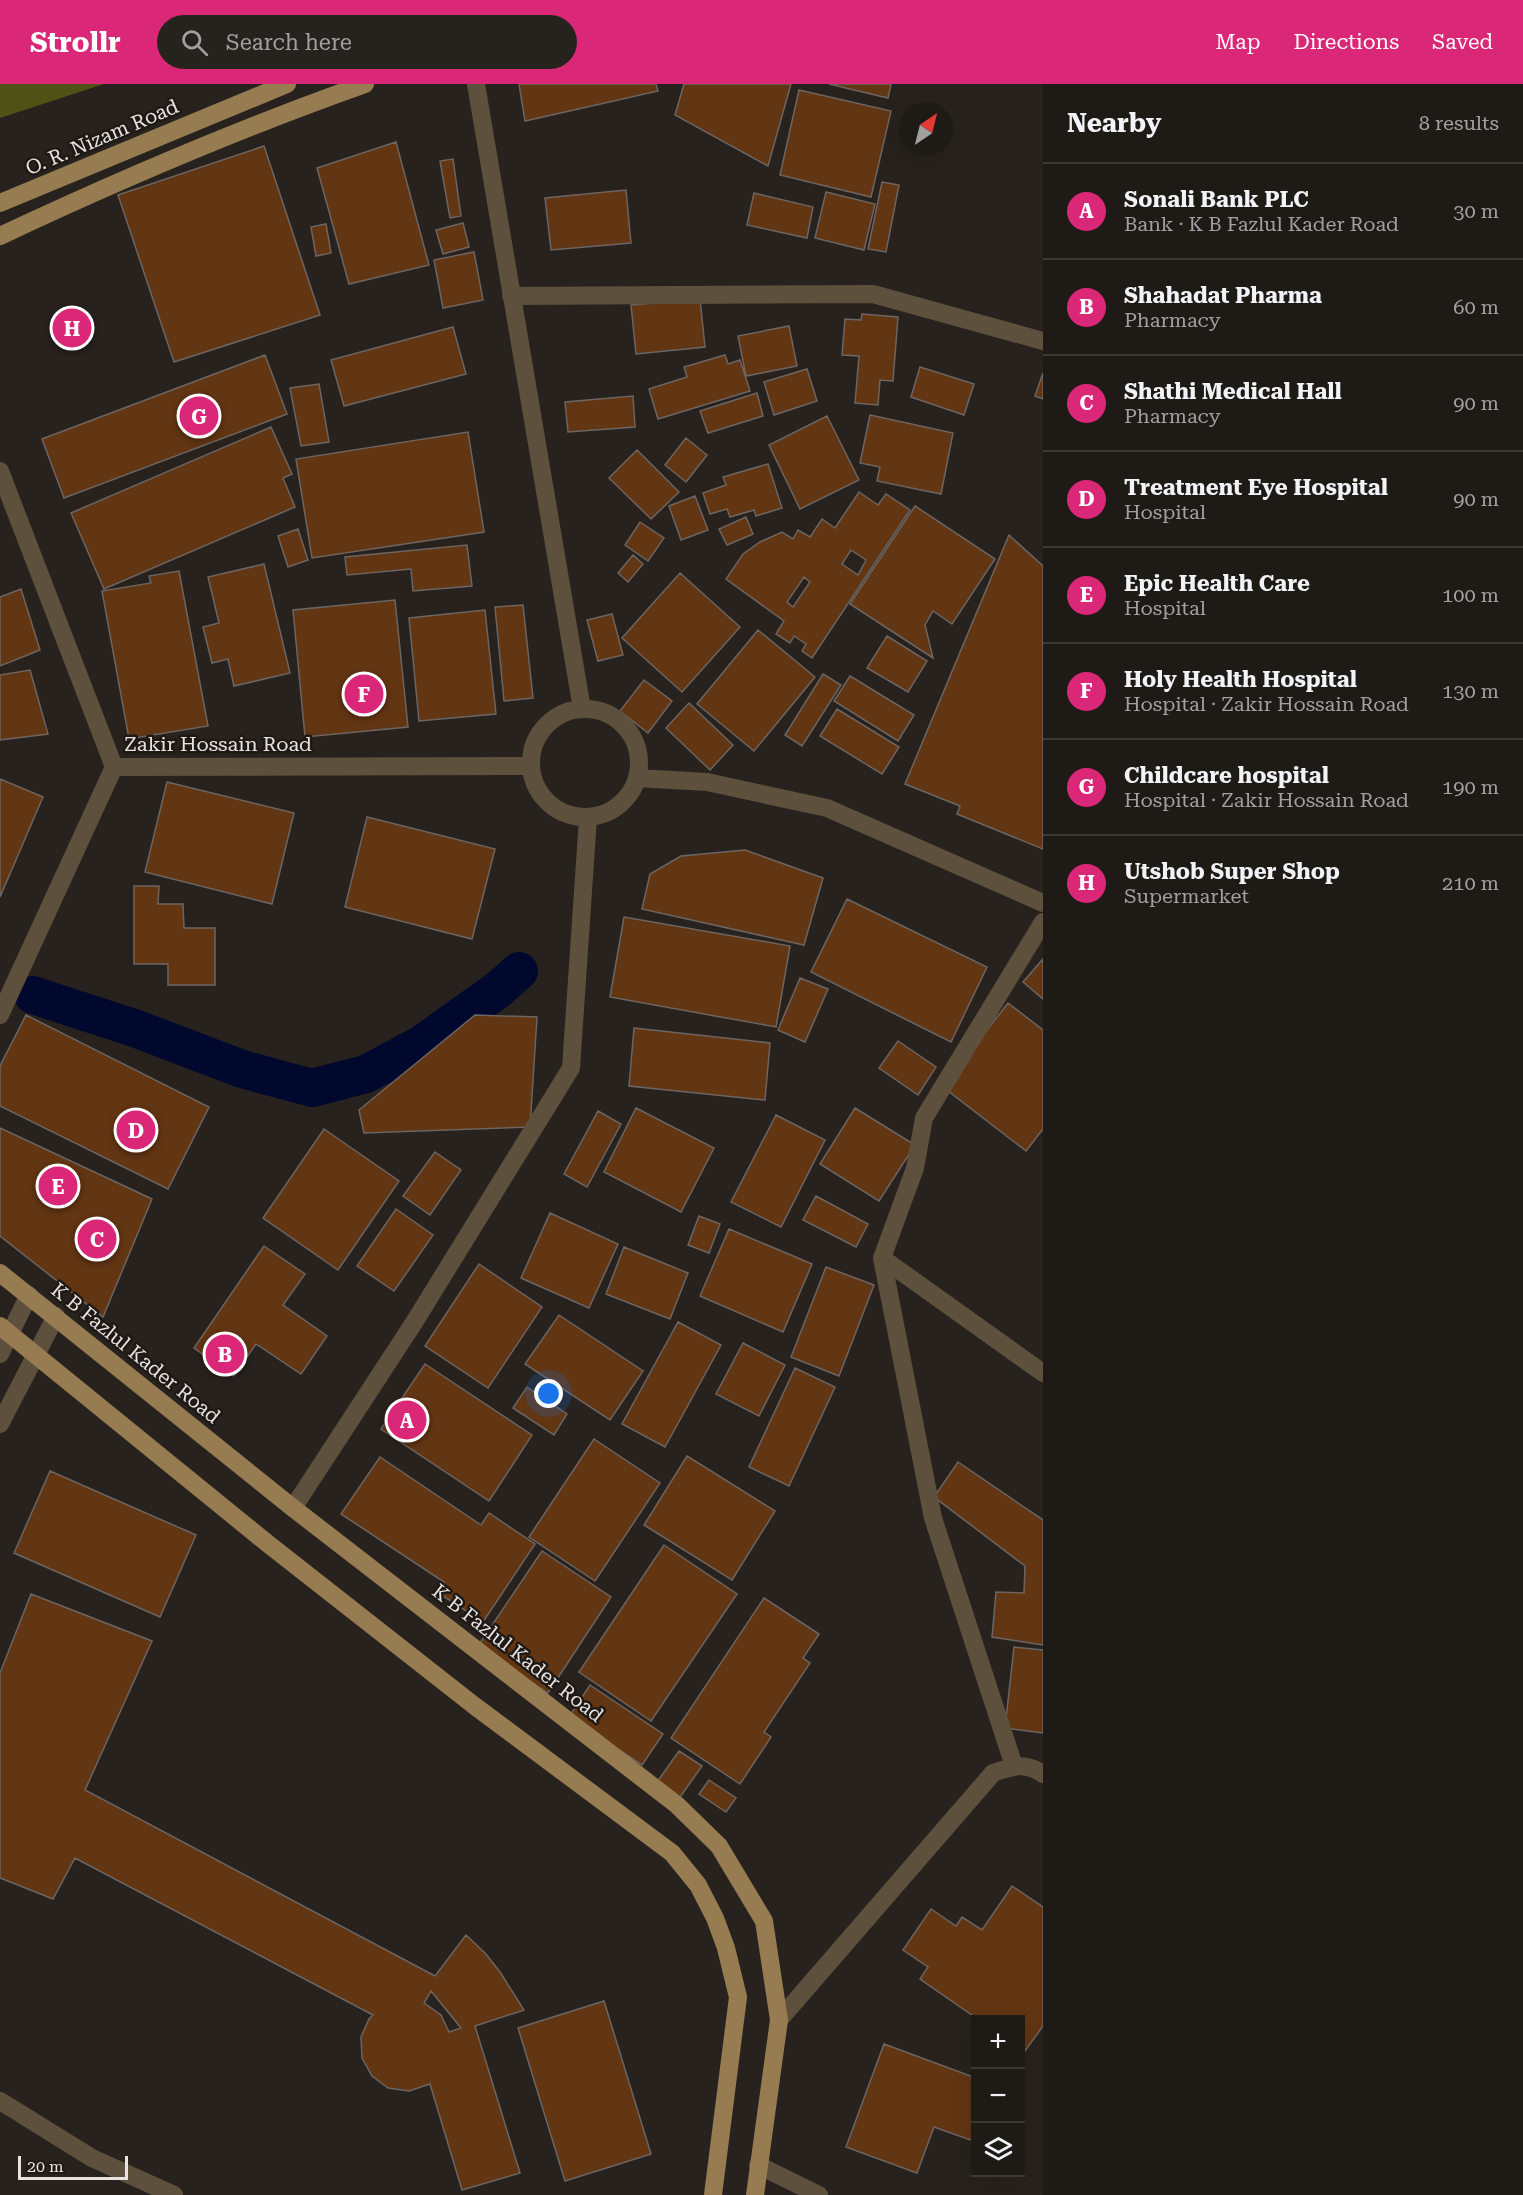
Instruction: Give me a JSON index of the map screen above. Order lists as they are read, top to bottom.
{
  "streets": {
    "main road": ["O. R. Nizam Road", "K B Fazlul Kader Road"],
    "street": ["Zakir Hossain Road"]
  },
  "scale_bar": "20 m",
  "north": "top right",
  "page": {
    "header": "Strollr",
    "search": "Search here",
    "nav": ["Map", "Directions", "Saved"],
    "heading": ["Nearby", "8 results"],
    "list": [
      {
        "mark": "A",
        "name": "Sonali Bank PLC",
        "note": "Bank · K B Fazlul Kader Road",
        "value": "30 m"
      },
      {
        "mark": "B",
        "name": "Shahadat Pharma",
        "note": "Pharmacy",
        "value": "60 m"
      },
      {
        "mark": "C",
        "name": "Shathi Medical Hall",
        "note": "Pharmacy",
        "value": "90 m"
      },
      {
        "mark": "D",
        "name": "Treatment Eye Hospital",
        "note": "Hospital",
        "value": "90 m"
      },
      {
        "mark": "E",
        "name": "Epic Health Care",
        "note": "Hospital",
        "value": "100 m"
      },
      {
        "mark": "F",
        "name": "Holy Health Hospital",
        "note": "Hospital · Zakir Hossain Road",
        "value": "130 m"
      },
      {
        "mark": "G",
        "name": "Childcare hospital",
        "note": "Hospital · Zakir Hossain Road",
        "value": "190 m"
      },
      {
        "mark": "H",
        "name": "Utshob Super Shop",
        "note": "Supermarket",
        "value": "210 m"
      }
    ],
    "pins": [
      "H",
      "G",
      "F",
      "D",
      "E",
      "C",
      "B",
      "A"
    ],
    "map_buttons": ["+", "−"],
    "scale": "20 m"
  }
}
